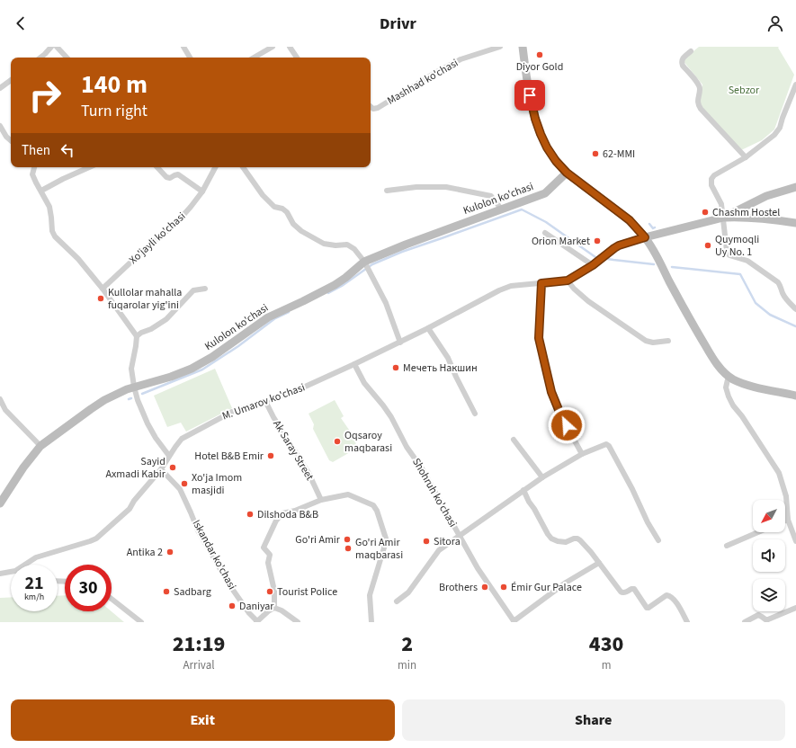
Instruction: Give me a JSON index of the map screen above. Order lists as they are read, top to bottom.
{
  "streets": {
    "main road": ["Kulolon ko'chasi"],
    "street": [
      "Mashhad ko'chasi",
      "Xo'jayli ko'chasi",
      "M. Umarov ko'chasi",
      "Ak Saray Street",
      "Shohruh ko'chasi",
      "Iskandar ko'chasi"
    ]
  },
  "crossings": [
    ["M. Umarov ko'chasi", "Ak Saray Street"],
    ["M. Umarov ko'chasi", "Shohruh ko'chasi"],
    ["M. Umarov ko'chasi", "Iskandar ko'chasi"]
  ],
  "parks": ["Sebzor"],
  "places": [
    "Diyor Gold",
    "62-MMI",
    "Chashm Hostel",
    "Orion Market",
    "Quymoqli Uy No. 1",
    "Kullolar mahalla fuqarolar yig'ini",
    "Мечеть Накшин",
    "Oqsaroy maqbarasi",
    "Hotel B&B Emir",
    "Sayid Axmadi Kabir",
    "Xo'ja Imom masjidi",
    "Dilshoda B&B",
    "Go'ri Amir",
    "Sitora",
    "Go'ri Amir maqbarasi",
    "Antika 2",
    "Brothers",
    "Émir Gur Palace",
    "Sadbarg",
    "Tourist Police",
    "Daniyar"
  ],
  "north": "bottom left",
  "page": {
    "header": "Drivr",
    "turn": ["140 m", "Turn right"],
    "then": "Then",
    "speed": "21 km/h",
    "limit": "30",
    "eta": [
      "21:19",
      "Arrival",
      "2",
      "min",
      "430",
      "m"
    ],
    "buttons": ["Exit", "Share"]
  }
}
